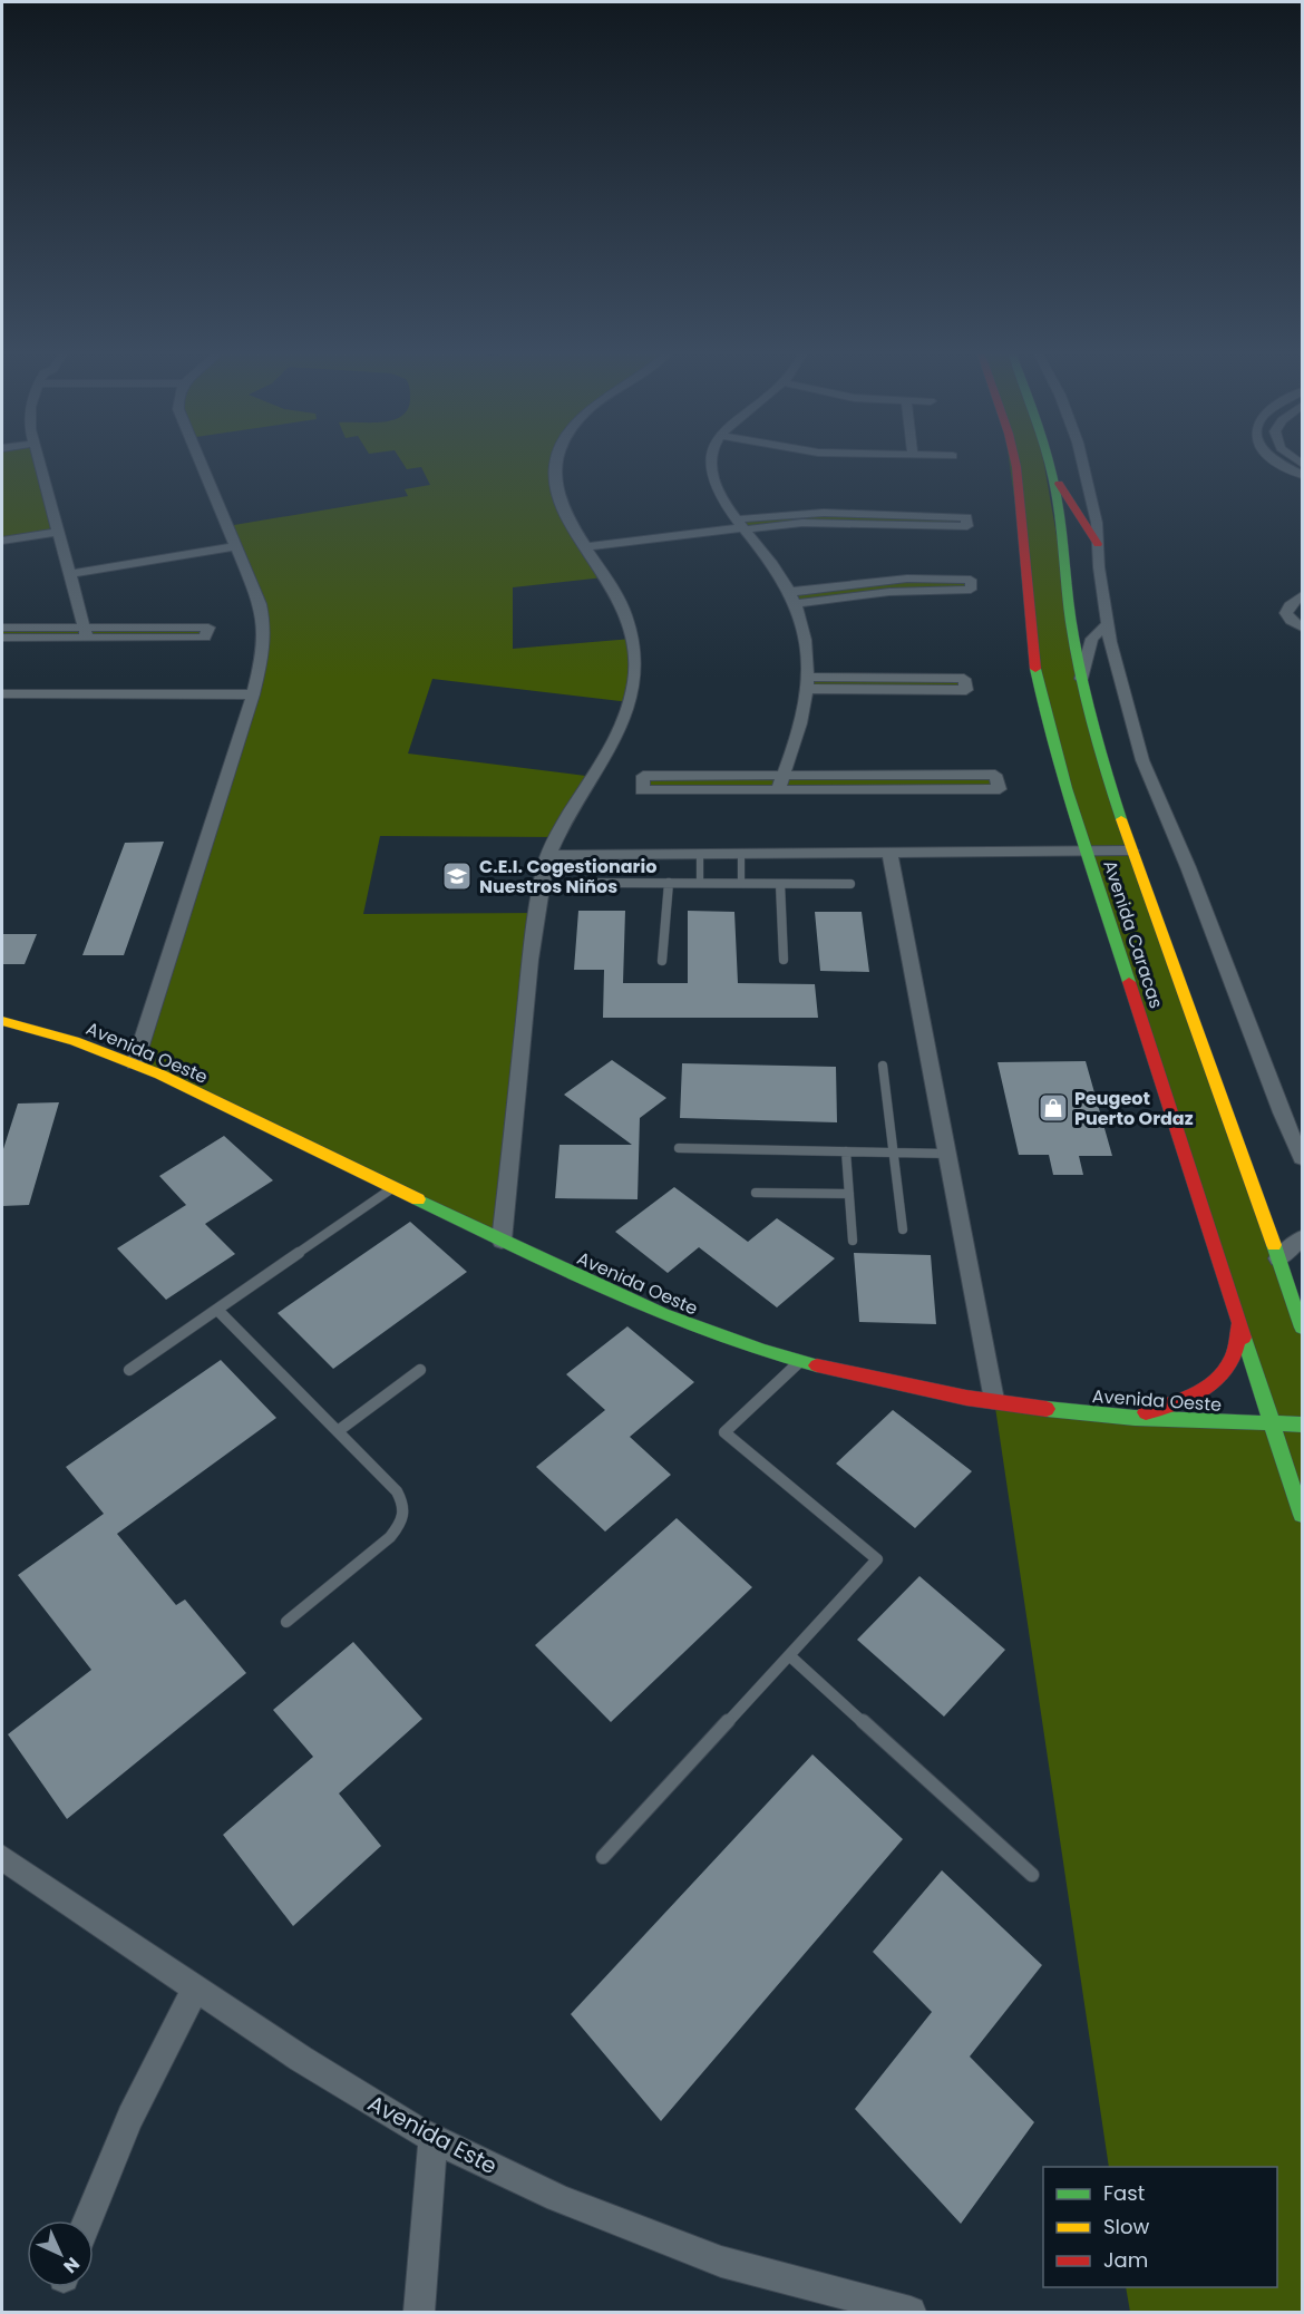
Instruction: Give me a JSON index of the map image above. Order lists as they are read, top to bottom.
{
  "streets": {
    "street": ["Avenida Caracas", "Avenida Oeste", "Avenida Este"]
  },
  "crossings": [
    ["Avenida Caracas", "Avenida Oeste"]
  ],
  "places": {
    "school or university": ["C.E.I. Cogestionario Nuestros Niños"],
    "shop": ["Peugeot Puerto Ordaz"]
  },
  "legend": ["Fast", "Slow", "Jam"],
  "north": "bottom right"
}
